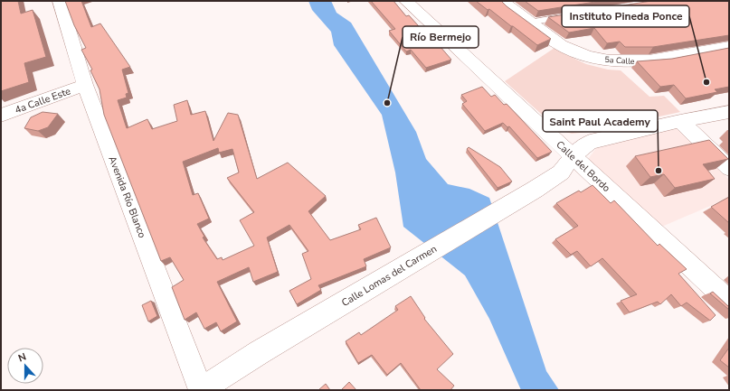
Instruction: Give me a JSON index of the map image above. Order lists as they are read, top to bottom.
{
  "streets": {
    "street": [
      "5a Calle",
      "4a Calle Este",
      "Calle del Bordo",
      "Avenida Río Blanco",
      "Calle Lomas del Carmen"
    ]
  },
  "crossings": [
    ["4a Calle Este", "Avenida Río Blanco"],
    ["Calle del Bordo", "Calle Lomas del Carmen"],
    ["Avenida Río Blanco", "Calle Lomas del Carmen"]
  ],
  "places": ["Instituto Pineda Ponce", "Río Bermejo", "Saint Paul Academy"],
  "north": "top"
}
